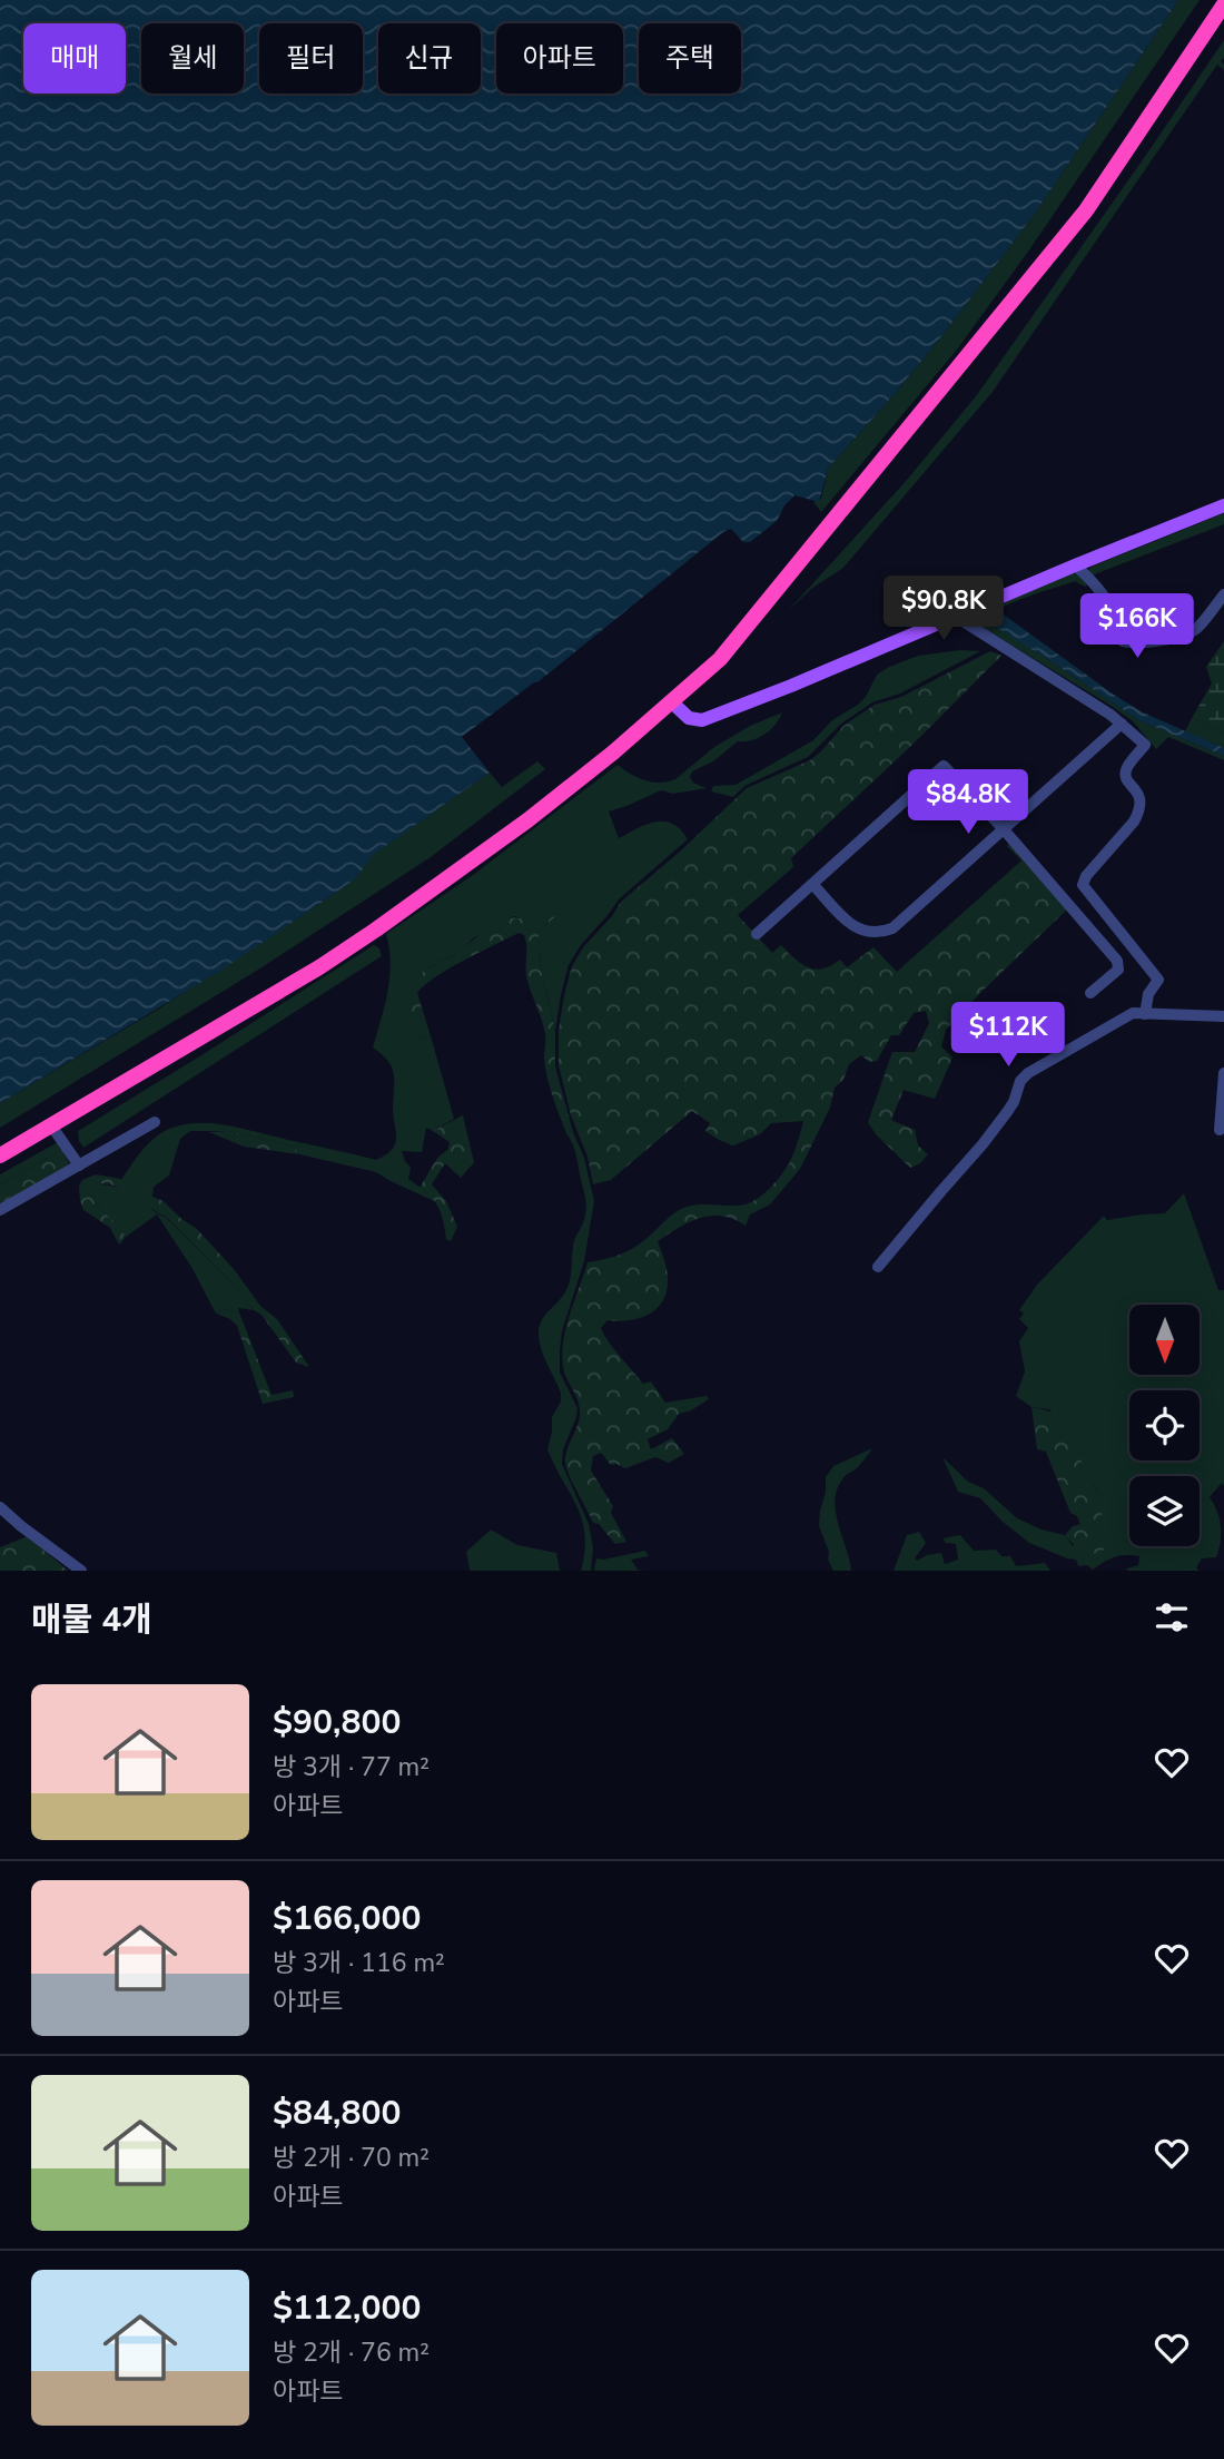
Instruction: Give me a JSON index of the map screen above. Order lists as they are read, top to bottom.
{
  "north": "bottom",
  "page": {
    "chip": [
      "매매",
      "월세",
      "필터",
      "신규",
      "아파트",
      "주택"
    ],
    "price": [
      "$90.8K",
      "$166K",
      "$84.8K",
      "$112K"
    ],
    "heading": "매물 4개",
    "list": [
      {
        "name": "$90,800",
        "note": "방 3개 · 77 m² · 아파트"
      },
      {
        "name": "$166,000",
        "note": "방 3개 · 116 m² · 아파트"
      },
      {
        "name": "$84,800",
        "note": "방 2개 · 70 m² · 아파트"
      },
      {
        "name": "$112,000",
        "note": "방 2개 · 76 m² · 아파트"
      }
    ]
  }
}
